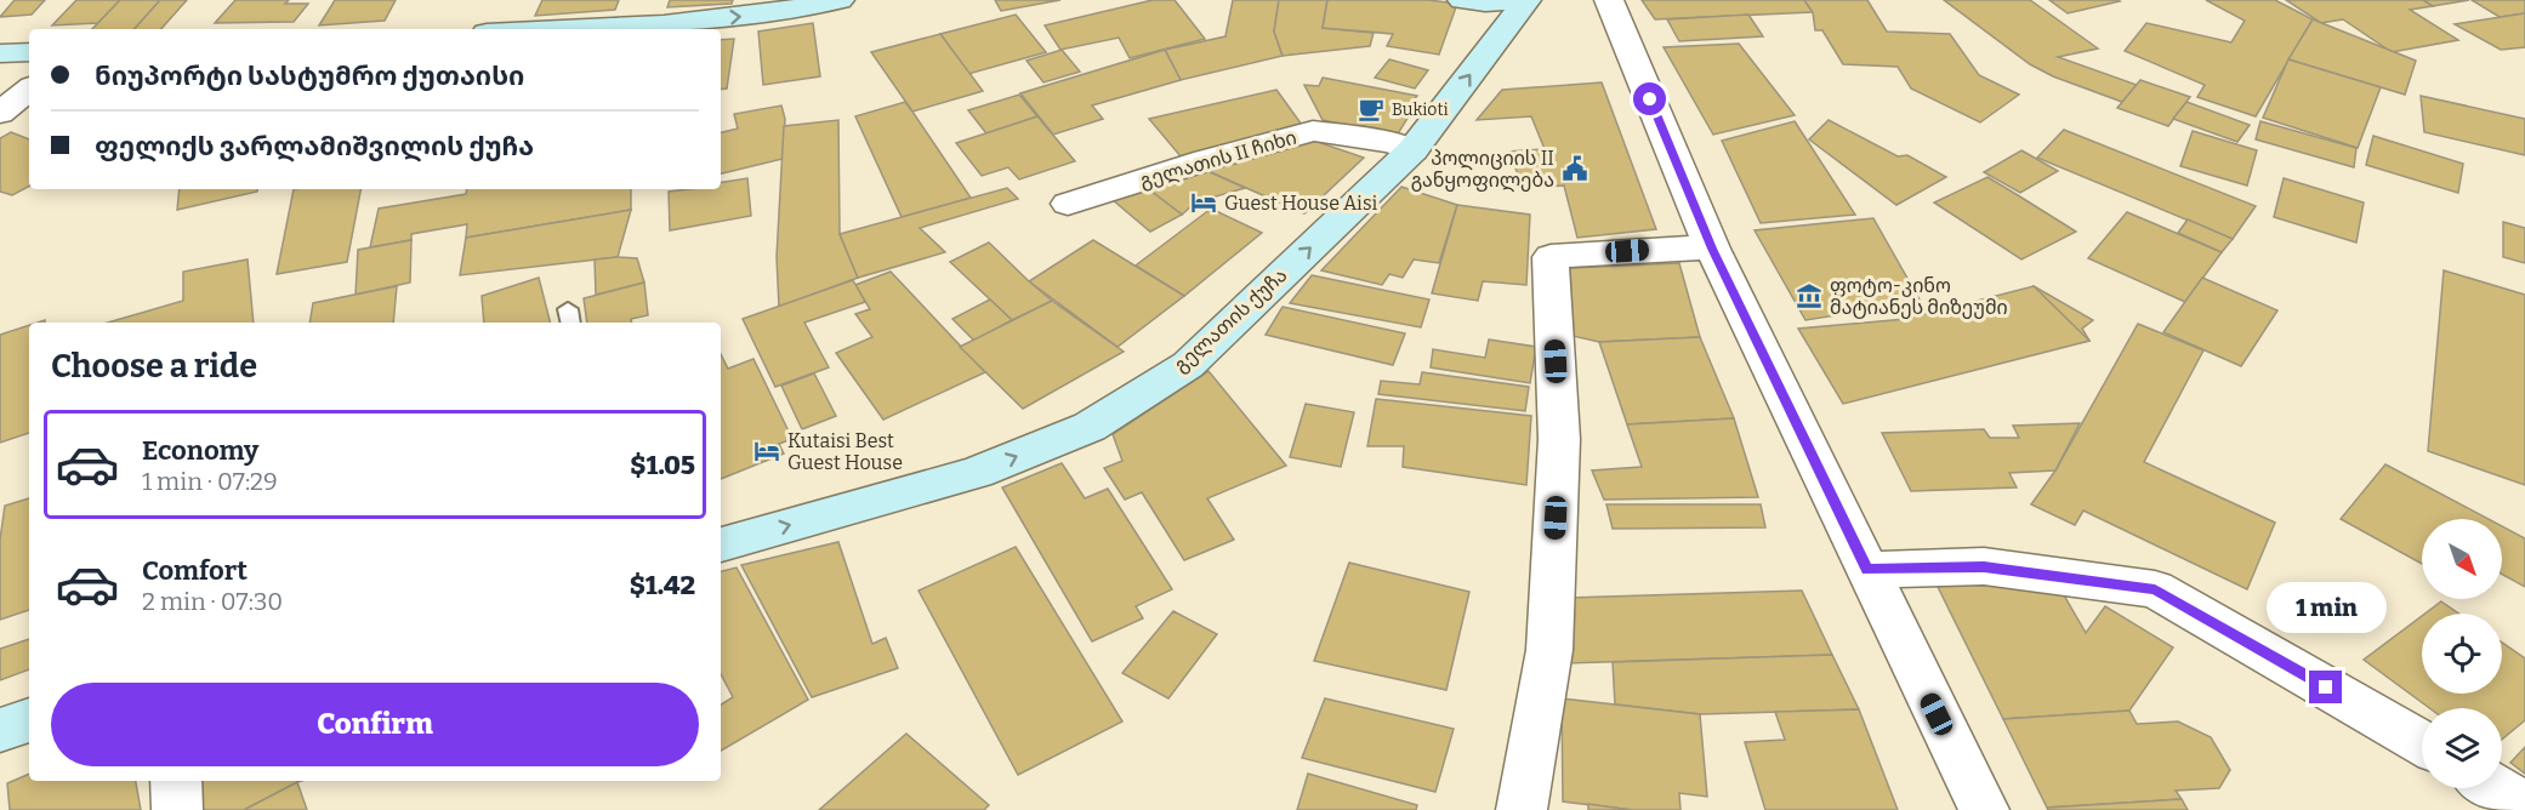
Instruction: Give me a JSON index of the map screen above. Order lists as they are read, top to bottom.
{
  "streets": {
    "main road": ["გელათის ქუჩა"],
    "street": ["გელათის II ჩიხი"]
  },
  "crossings": [
    ["გელათის II ჩიხი", "გელათის ქუჩა"]
  ],
  "one_way": ["გელათის ქუჩა"],
  "places": {
    "cafe": ["Bukioti"],
    "public building": ["პოლიციის II განყოფილება"],
    "hotel": ["Guest House Aisi", "Kutaisi Best Guest House"],
    "museum": ["ფოტო-კინო მატიანეს მიზეუმი"]
  },
  "north": "bottom right",
  "page": {
    "banner": ["ნიუპორტი სასტუმრო ქუთაისი", "ფელიქს ვარლამიშვილის ქუჩა"],
    "heading": "Choose a ride",
    "list": [
      {
        "name": "Economy",
        "note": "1 min · 07:29",
        "value": "$1.05"
      },
      {
        "name": "Comfort",
        "note": "2 min · 07:30",
        "value": "$1.42"
      }
    ],
    "bubble": "1 min",
    "buttons": "Confirm"
  }
}
